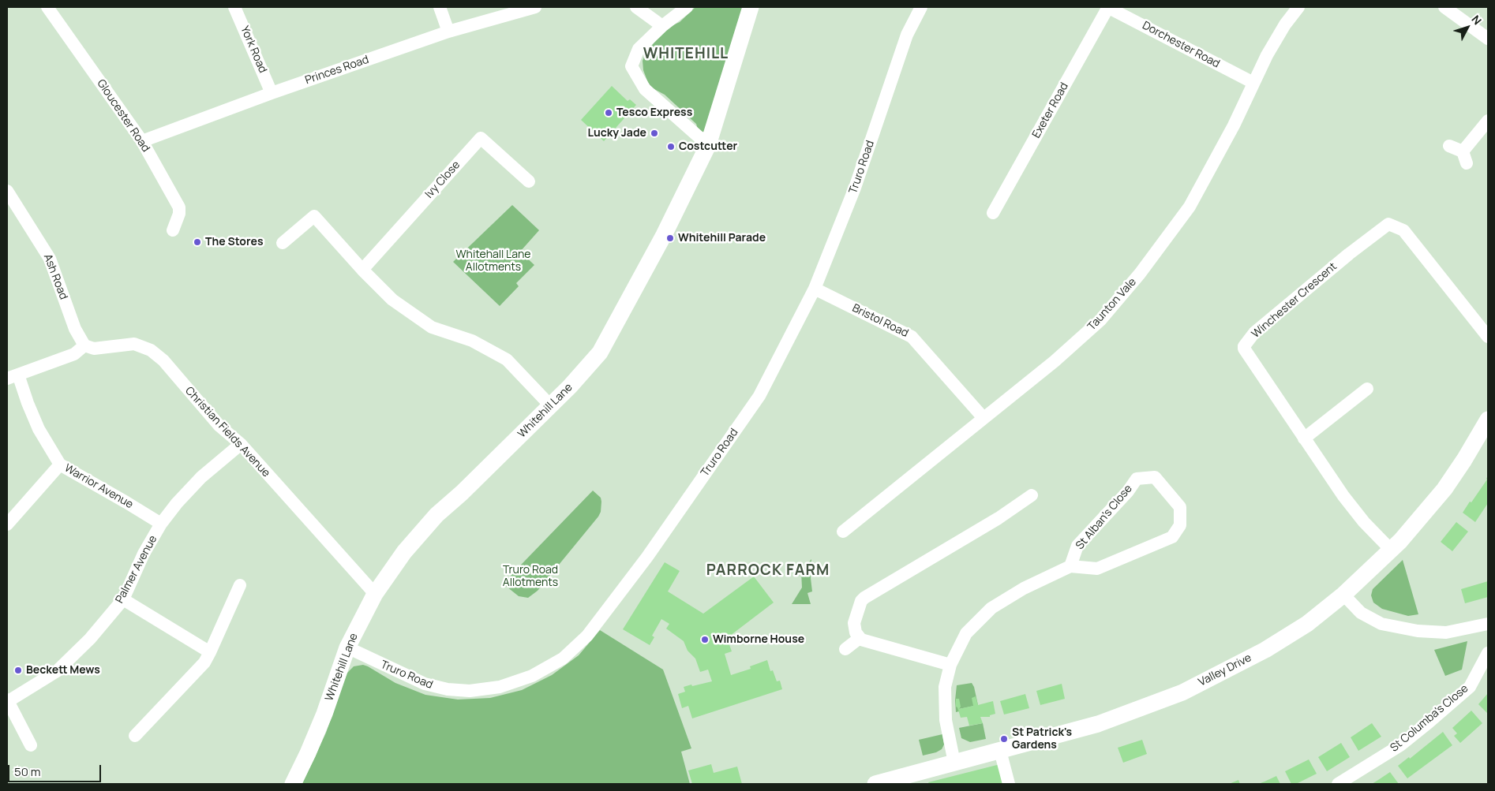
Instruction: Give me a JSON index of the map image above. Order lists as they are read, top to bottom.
{
  "streets": {
    "street": [
      "Dorchester Road",
      "York Road",
      "Princes Road",
      "Exeter Road",
      "Gloucester Road",
      "Truro Road",
      "Ivy Close",
      "Ash Road",
      "Winchester Crescent",
      "Taunton Vale",
      "Bristol Road",
      "Whitehill Lane",
      "Christian Fields Avenue",
      "Warrior Avenue",
      "St Alban's Close",
      "Palmer Avenue",
      "Valley Drive",
      "St Columba's Close"
    ]
  },
  "crossings": [
    ["Dorchester Road", "Exeter Road"],
    ["Dorchester Road", "Taunton Vale"],
    ["York Road", "Princes Road"],
    ["Princes Road", "Gloucester Road"],
    ["Truro Road", "Bristol Road"],
    ["Truro Road", "Whitehill Lane"],
    ["Ash Road", "Christian Fields Avenue"],
    ["Winchester Crescent", "Valley Drive"],
    ["Taunton Vale", "Bristol Road"],
    ["Whitehill Lane", "Christian Fields Avenue"],
    ["Christian Fields Avenue", "Palmer Avenue"],
    ["Warrior Avenue", "Palmer Avenue"]
  ],
  "districts": ["WHITEHILL", "PARROCK FARM"],
  "parks": ["Whitehall Lane Allotments", "Truro Road Allotments"],
  "places": [
    "Tesco Express",
    "Lucky Jade",
    "Costcutter",
    "Whitehill Parade",
    "The Stores",
    "Wimborne House",
    "Beckett Mews",
    "St Patrick's Gardens"
  ],
  "scale_bar": "50 m",
  "north": "top right"
}
